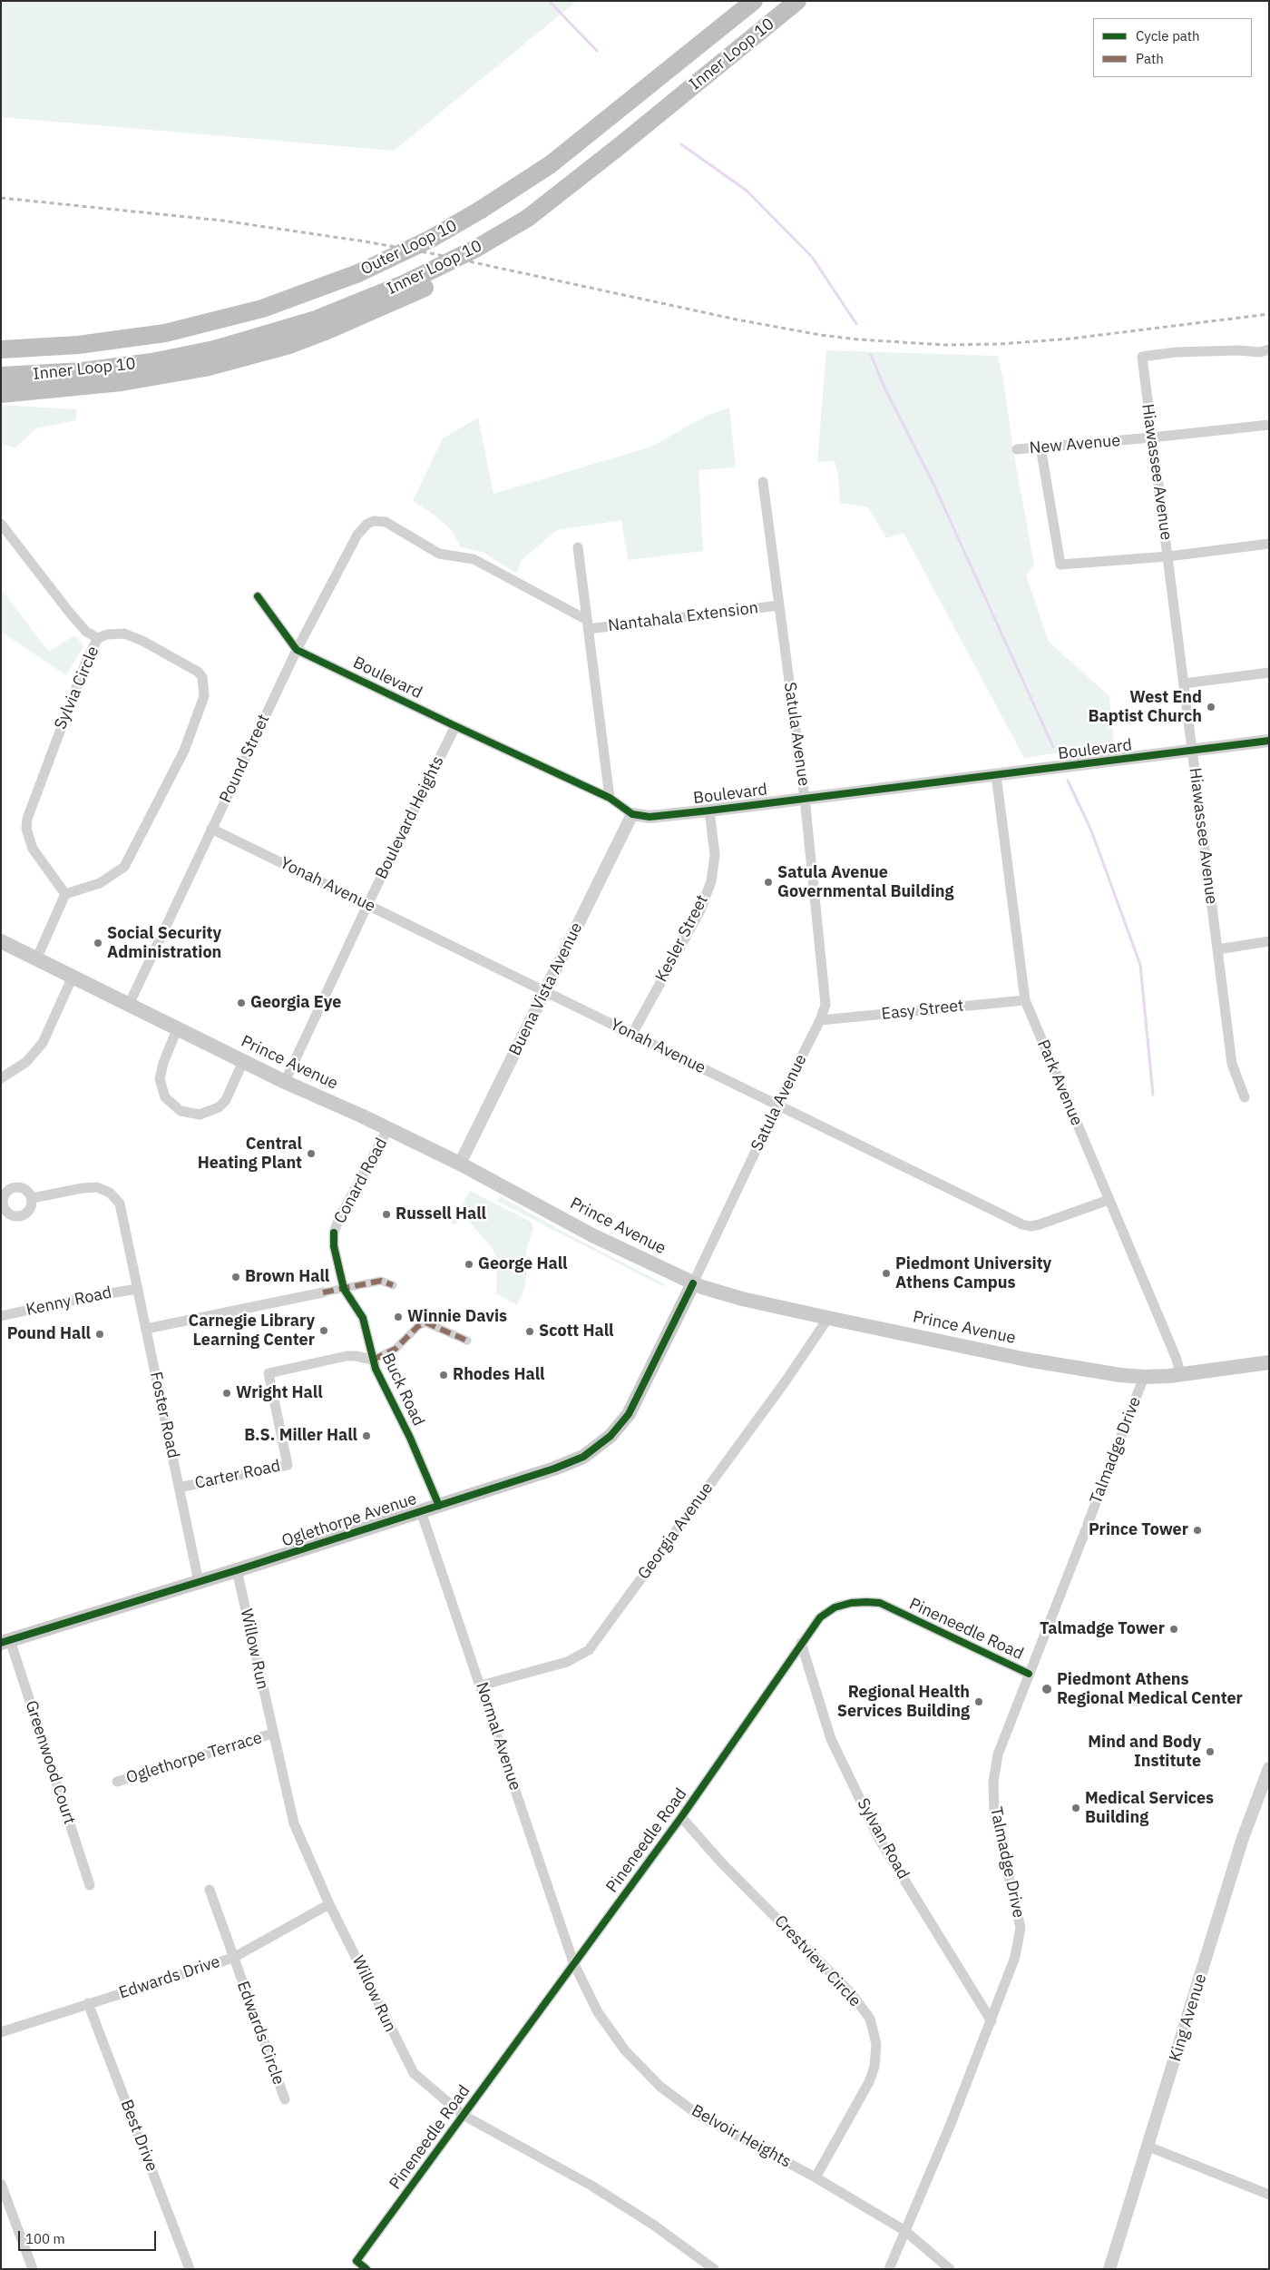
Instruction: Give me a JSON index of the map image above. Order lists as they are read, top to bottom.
{
  "streets": {
    "highway": ["Inner Loop 10", "Outer Loop 10"],
    "main road": ["Prince Avenue", "Oglethorpe Avenue"],
    "street": [
      "New Avenue",
      "Hiawassee Avenue",
      "Nantahala Extension",
      "Boulevard",
      "Sylvia Circle",
      "Satula Avenue",
      "Pound Street",
      "Boulevard Heights",
      "Yonah Avenue",
      "Kesler Street",
      "Buena Vista Avenue",
      "Easy Street",
      "Park Avenue",
      "Conard Road",
      "Kenny Road",
      "Buck Road",
      "Foster Road",
      "Talmadge Drive",
      "Carter Road",
      "Georgia Avenue",
      "Pineneedle Road",
      "Willow Run",
      "Normal Avenue",
      "Oglethorpe Terrace",
      "Greenwood Court",
      "Sylvan Road",
      "Crestview Circle",
      "Edwards Drive",
      "King Avenue",
      "Edwards Circle",
      "Best Drive",
      "Belvoir Heights"
    ]
  },
  "crossings": [
    ["New Avenue", "Hiawassee Avenue"],
    ["Hiawassee Avenue", "Boulevard"],
    ["Nantahala Extension", "Satula Avenue"],
    ["Nantahala Extension", "Pound Street"],
    ["Boulevard", "Satula Avenue"],
    ["Boulevard", "Pound Street"],
    ["Boulevard", "Boulevard Heights"],
    ["Boulevard", "Kesler Street"],
    ["Boulevard", "Buena Vista Avenue"],
    ["Boulevard", "Park Avenue"],
    ["Satula Avenue", "Yonah Avenue"],
    ["Satula Avenue", "Easy Street"],
    ["Satula Avenue", "Prince Avenue"],
    ["Satula Avenue", "Oglethorpe Avenue"],
    ["Pound Street", "Yonah Avenue"],
    ["Pound Street", "Prince Avenue"],
    ["Boulevard Heights", "Yonah Avenue"],
    ["Boulevard Heights", "Prince Avenue"],
    ["Yonah Avenue", "Kesler Street"],
    ["Yonah Avenue", "Buena Vista Avenue"],
    ["Yonah Avenue", "Park Avenue"],
    ["Buena Vista Avenue", "Prince Avenue"],
    ["Easy Street", "Park Avenue"],
    ["Prince Avenue", "Park Avenue"],
    ["Prince Avenue", "Conard Road"],
    ["Prince Avenue", "Talmadge Drive"],
    ["Prince Avenue", "Oglethorpe Avenue"],
    ["Prince Avenue", "Georgia Avenue"],
    ["Conard Road", "Buck Road"],
    ["Kenny Road", "Foster Road"],
    ["Buck Road", "Carter Road"],
    ["Buck Road", "Oglethorpe Avenue"],
    ["Foster Road", "Carter Road"],
    ["Foster Road", "Oglethorpe Avenue"],
    ["Talmadge Drive", "Pineneedle Road"],
    ["Talmadge Drive", "Sylvan Road"],
    ["Talmadge Drive", "Belvoir Heights"],
    ["Oglethorpe Avenue", "Willow Run"],
    ["Oglethorpe Avenue", "Normal Avenue"],
    ["Oglethorpe Avenue", "Greenwood Court"],
    ["Georgia Avenue", "Normal Avenue"],
    ["Pineneedle Road", "Willow Run"],
    ["Pineneedle Road", "Normal Avenue"],
    ["Pineneedle Road", "Sylvan Road"],
    ["Pineneedle Road", "Crestview Circle"],
    ["Pineneedle Road", "Belvoir Heights"],
    ["Willow Run", "Oglethorpe Terrace"],
    ["Willow Run", "Edwards Drive"],
    ["Normal Avenue", "Belvoir Heights"],
    ["Crestview Circle", "Belvoir Heights"],
    ["Edwards Drive", "Edwards Circle"],
    ["Edwards Drive", "Best Drive"]
  ],
  "places": [
    "West End Baptist Church",
    "Satula Avenue Governmental Building",
    "Social Security Administration",
    "Georgia Eye",
    "Central Heating Plant",
    "Russell Hall",
    "George Hall",
    "Piedmont University Athens Campus",
    "Brown Hall",
    "Winnie Davis",
    "Carnegie Library Learning Center",
    "Scott Hall",
    "Pound Hall",
    "Rhodes Hall",
    "Wright Hall",
    "B.S. Miller Hall",
    "Prince Tower",
    "Talmadge Tower",
    "Piedmont Athens Regional Medical Center",
    "Regional Health Services Building",
    "Mind and Body Institute",
    "Medical Services Building"
  ],
  "legend": ["Cycle path", "Path"],
  "scale_bar": "100 m"
}
